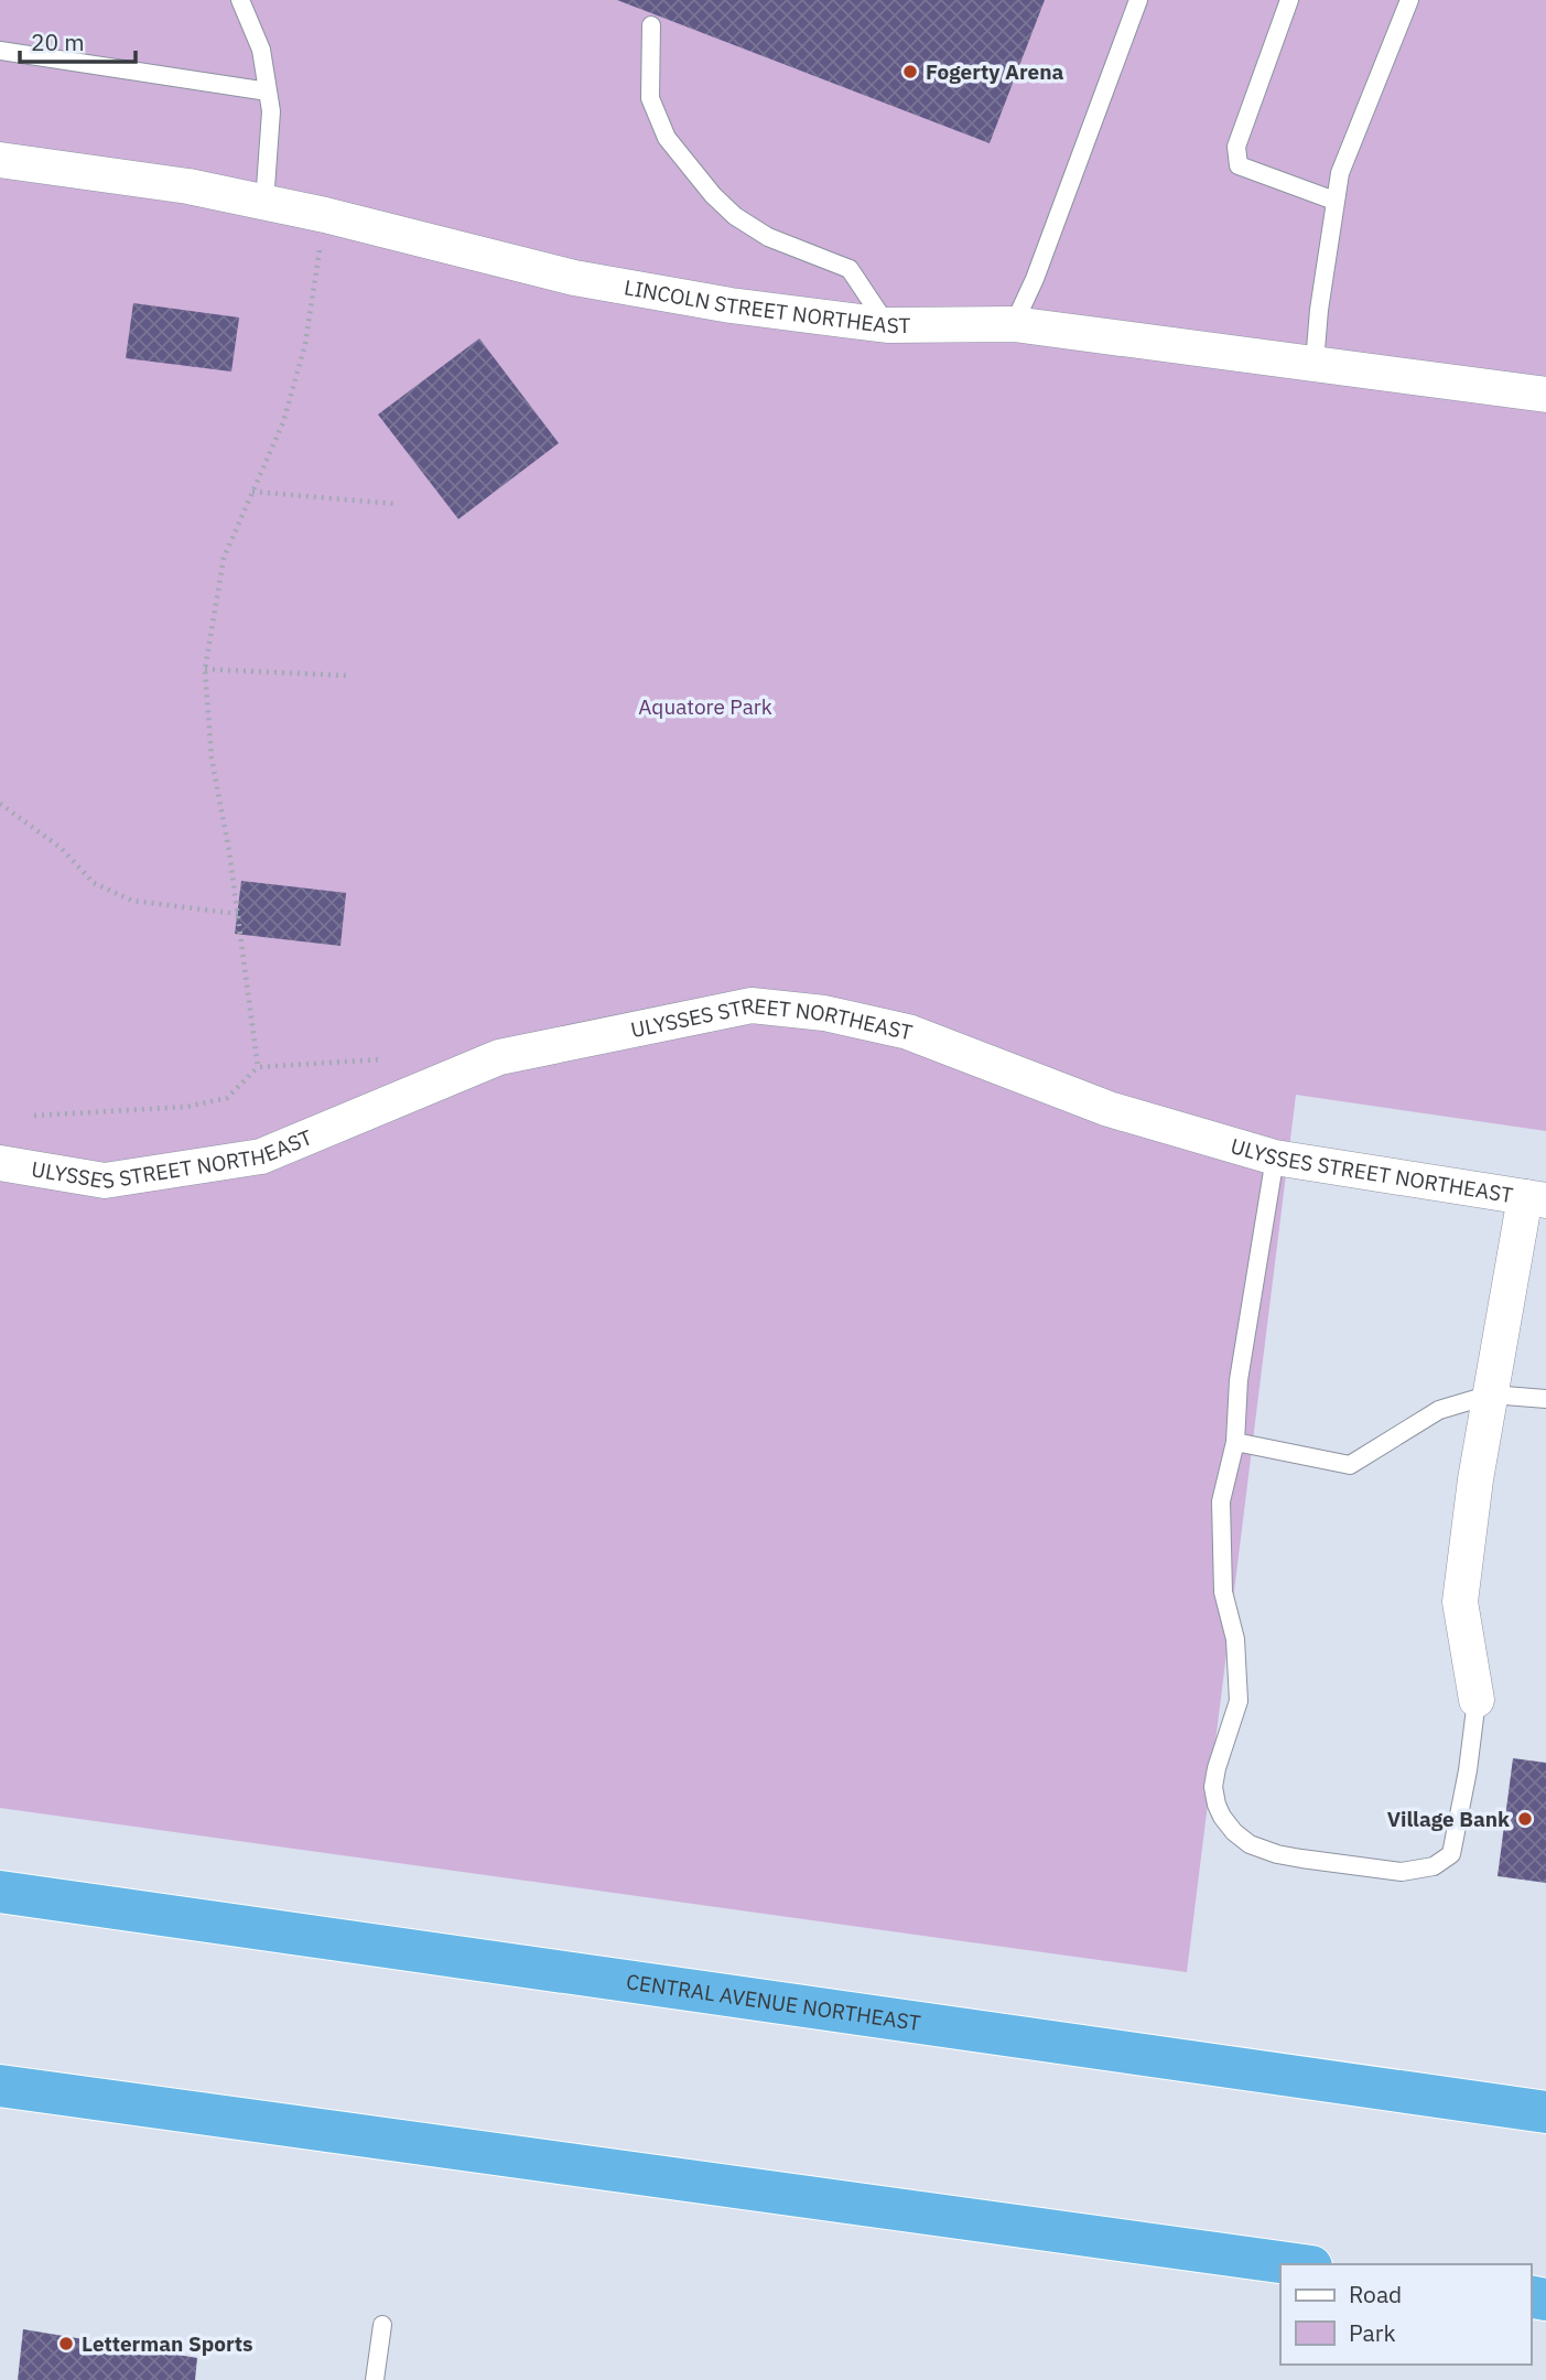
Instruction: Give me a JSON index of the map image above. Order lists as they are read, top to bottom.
{
  "streets": {
    "highway": ["CENTRAL AVENUE NORTHEAST"],
    "street": ["LINCOLN STREET NORTHEAST", "ULYSSES STREET NORTHEAST"]
  },
  "parks": ["Aquatore Park"],
  "places": ["Fogerty Arena", "Village Bank", "Letterman Sports"],
  "legend": ["Road", "Park"],
  "scale_bar": "20 m"
}
